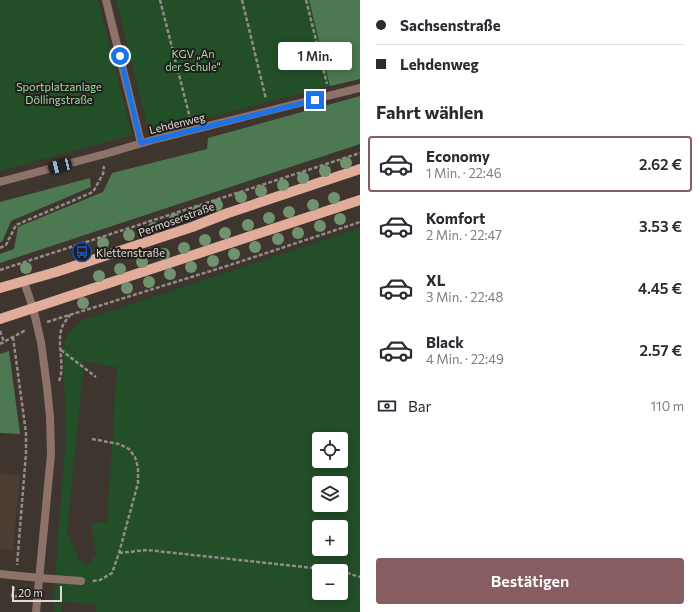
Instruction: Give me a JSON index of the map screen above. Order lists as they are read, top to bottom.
{
  "streets": {
    "main road": ["Permoserstraße"],
    "street": ["Lehdenweg"]
  },
  "parks": ["KGV „An der Schule“", "Sportplatzanlage Döllingstraße"],
  "places": {
    "bus stop": ["Klettenstraße"]
  },
  "scale_bar": "20 m",
  "page": {
    "banner": ["Sachsenstraße", "Lehdenweg"],
    "bubble": "1 Min.",
    "heading": "Fahrt wählen",
    "list": [
      {
        "name": "Economy",
        "note": "1 Min. · 22:46",
        "value": "2.62 €"
      },
      {
        "name": "Komfort",
        "note": "2 Min. · 22:47",
        "value": "3.53 €"
      },
      {
        "name": "XL",
        "note": "3 Min. · 22:48",
        "value": "4.45 €"
      },
      {
        "name": "Black",
        "note": "4 Min. · 22:49",
        "value": "2.57 €"
      }
    ],
    "pay": ["Bar", "110 m"],
    "map_buttons": ["+", "−"],
    "buttons": "Bestätigen",
    "scale": "20 m"
  }
}
